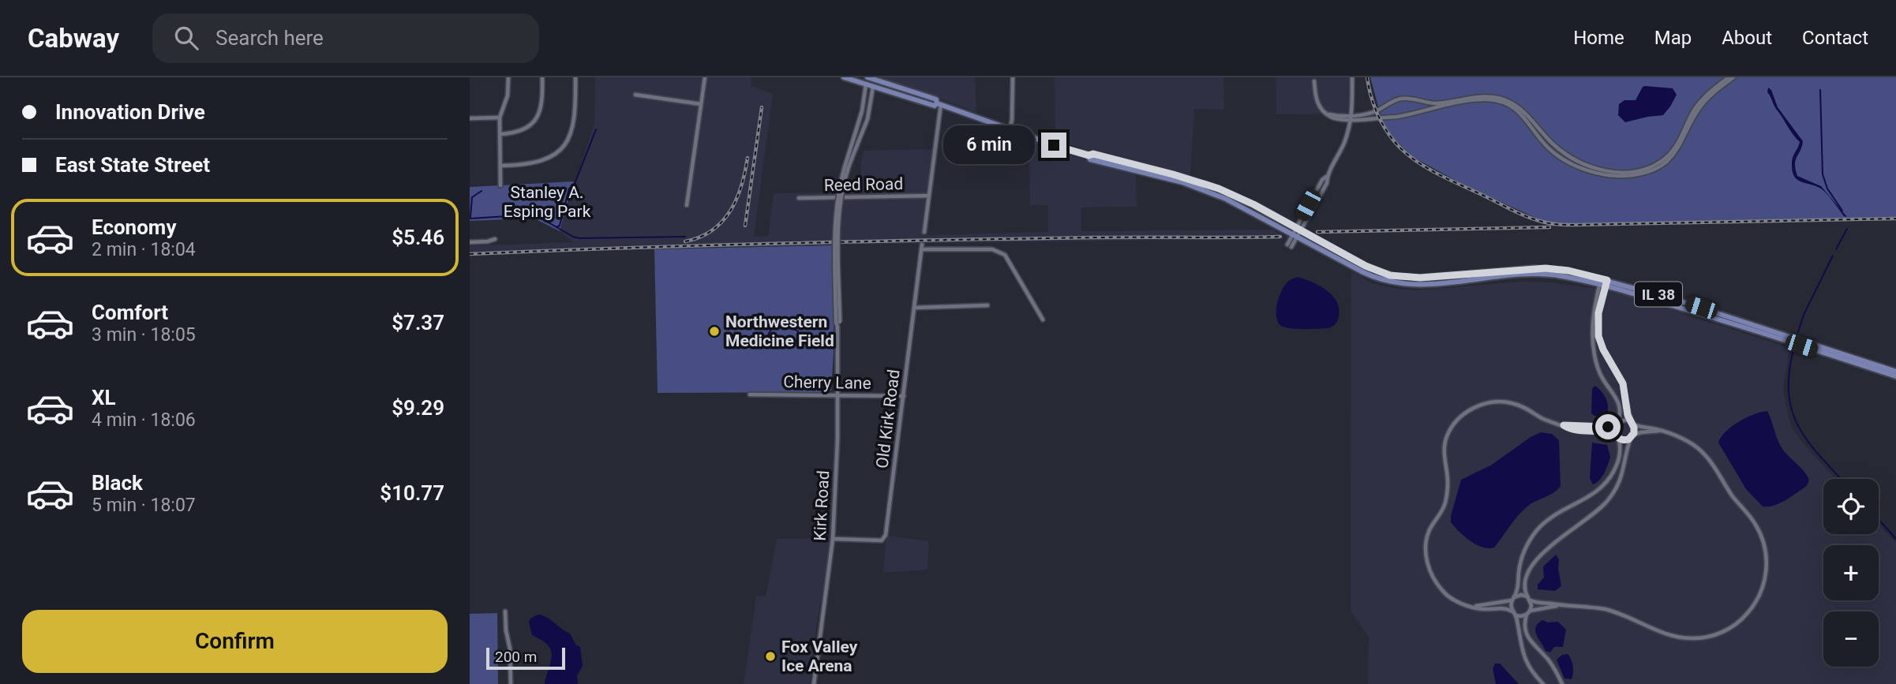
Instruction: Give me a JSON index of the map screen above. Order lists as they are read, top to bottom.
{
  "streets": {
    "main road": ["IL 38"],
    "street": [
      "Reed Road",
      "Cherry Lane",
      "Old Kirk Road",
      "Kirk Road"
    ]
  },
  "crossings": [
    ["Cherry Lane", "Old Kirk Road"],
    ["Cherry Lane", "Kirk Road"],
    ["Old Kirk Road", "Kirk Road"]
  ],
  "parks": ["Stanley A. Esping Park"],
  "places": ["Northwestern Medicine Field", "Fox Valley Ice Arena"],
  "scale_bar": "200 m",
  "page": {
    "header": "Cabway",
    "search": "Search here",
    "nav": [
      "Home",
      "Map",
      "About",
      "Contact"
    ],
    "banner": ["Innovation Drive", "East State Street"],
    "bubble": "6 min",
    "list": [
      {
        "name": "Economy",
        "note": "2 min · 18:04",
        "value": "$5.46"
      },
      {
        "name": "Comfort",
        "note": "3 min · 18:05",
        "value": "$7.37"
      },
      {
        "name": "XL",
        "note": "4 min · 18:06",
        "value": "$9.29"
      },
      {
        "name": "Black",
        "note": "5 min · 18:07",
        "value": "$10.77"
      }
    ],
    "map_buttons": ["+", "−"],
    "buttons": "Confirm",
    "scale": "200 m"
  }
}
